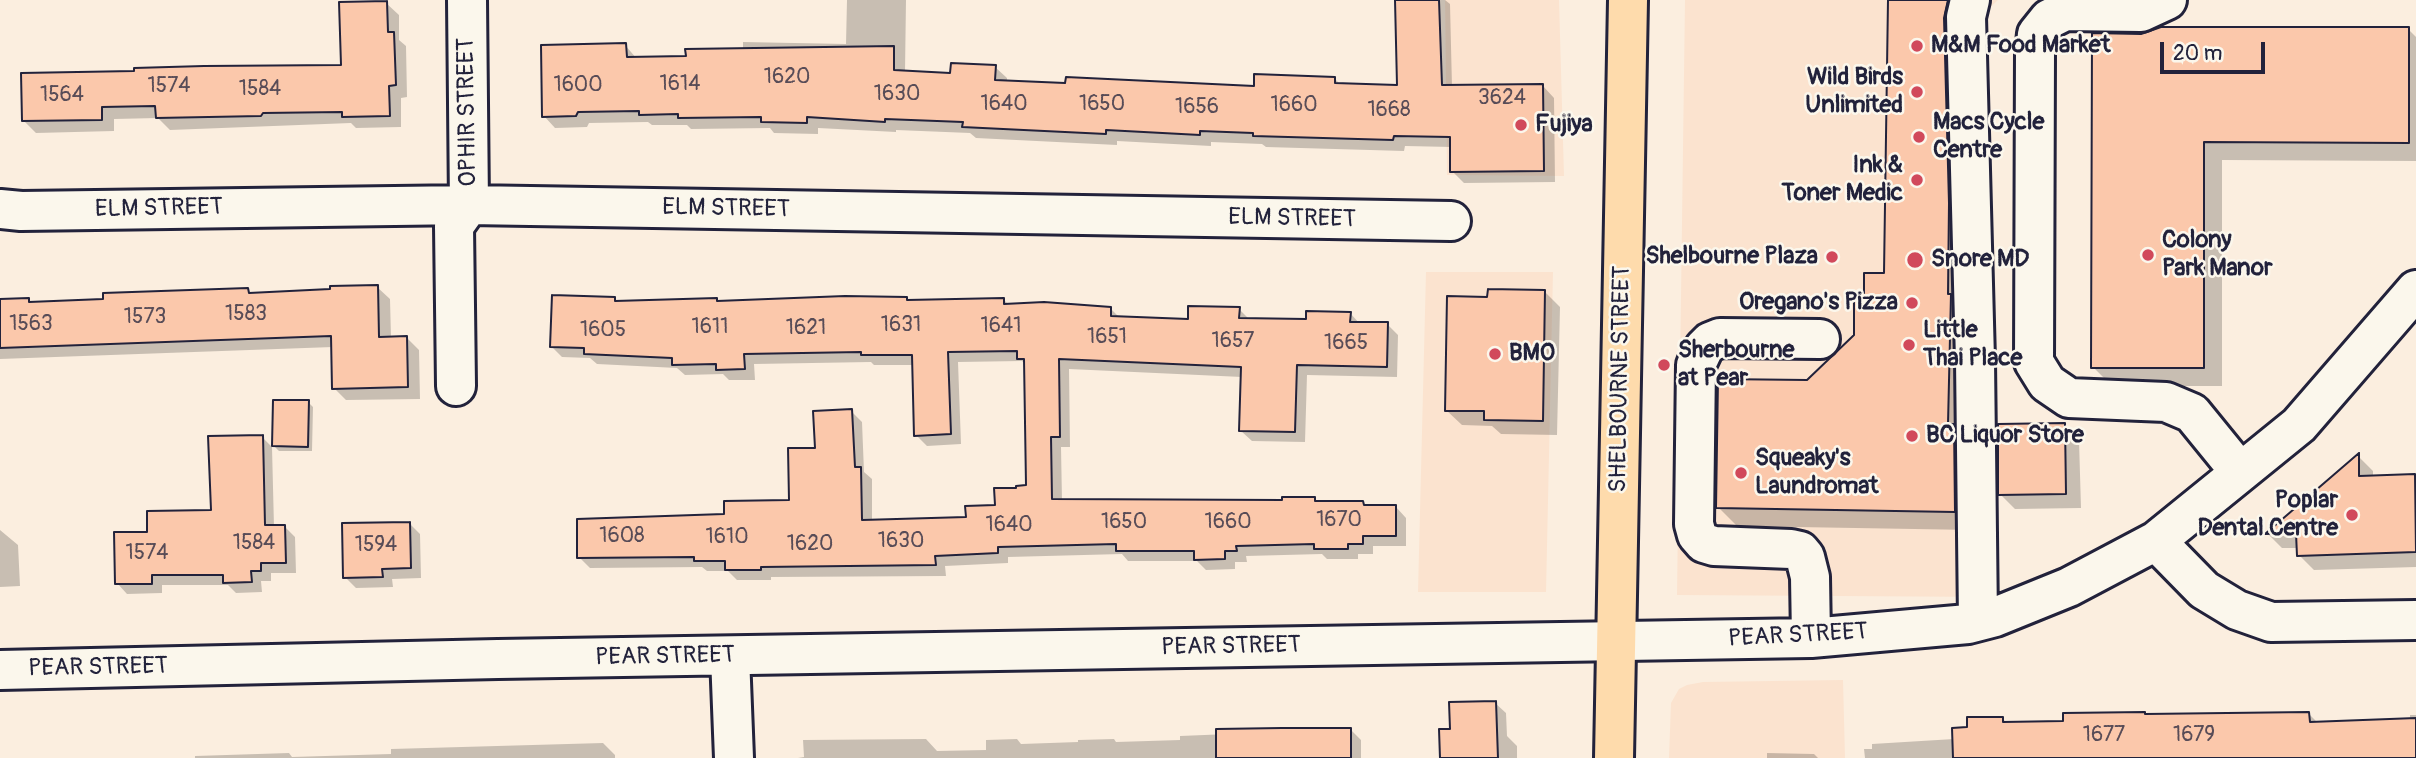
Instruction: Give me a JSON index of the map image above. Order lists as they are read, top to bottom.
{
  "streets": {
    "main road": ["SHELBOURNE STREET"],
    "street": ["OPHIR STREET", "ELM STREET", "PEAR STREET"]
  },
  "crossings": [
    ["OPHIR STREET", "ELM STREET"],
    ["SHELBOURNE STREET", "PEAR STREET"]
  ],
  "places": [
    "M&M Food Market",
    "Wild Birds Unlimited",
    "Fujiya",
    "Macs Cycle Centre",
    "Ink & Toner Medic",
    "Colony Park Manor",
    "Shelbourne Plaza",
    "Snore MD",
    "Oregano's Pizza",
    "Little Thai Place",
    "BMO",
    "Sherbourne at Pear",
    "BC Liquor Store",
    "Squeaky's Laundromat",
    "Poplar Dental Centre"
  ],
  "house_numbers": [
    "1620",
    "1614",
    "1600",
    "1574",
    "1584",
    "1630",
    "1564",
    "3624",
    "1640",
    "1650",
    "1660",
    "1656",
    "1668",
    "1583",
    "1573",
    "1563",
    "1631",
    "1641",
    "1611",
    "1621",
    "1605",
    "1651",
    "1657",
    "1665",
    "1670",
    "1650",
    "1660",
    "1640",
    "1608",
    "1610",
    "1630",
    "1584",
    "1620",
    "1594",
    "1574",
    "1677",
    "1679"
  ],
  "scale_bar": "20 m"
}
